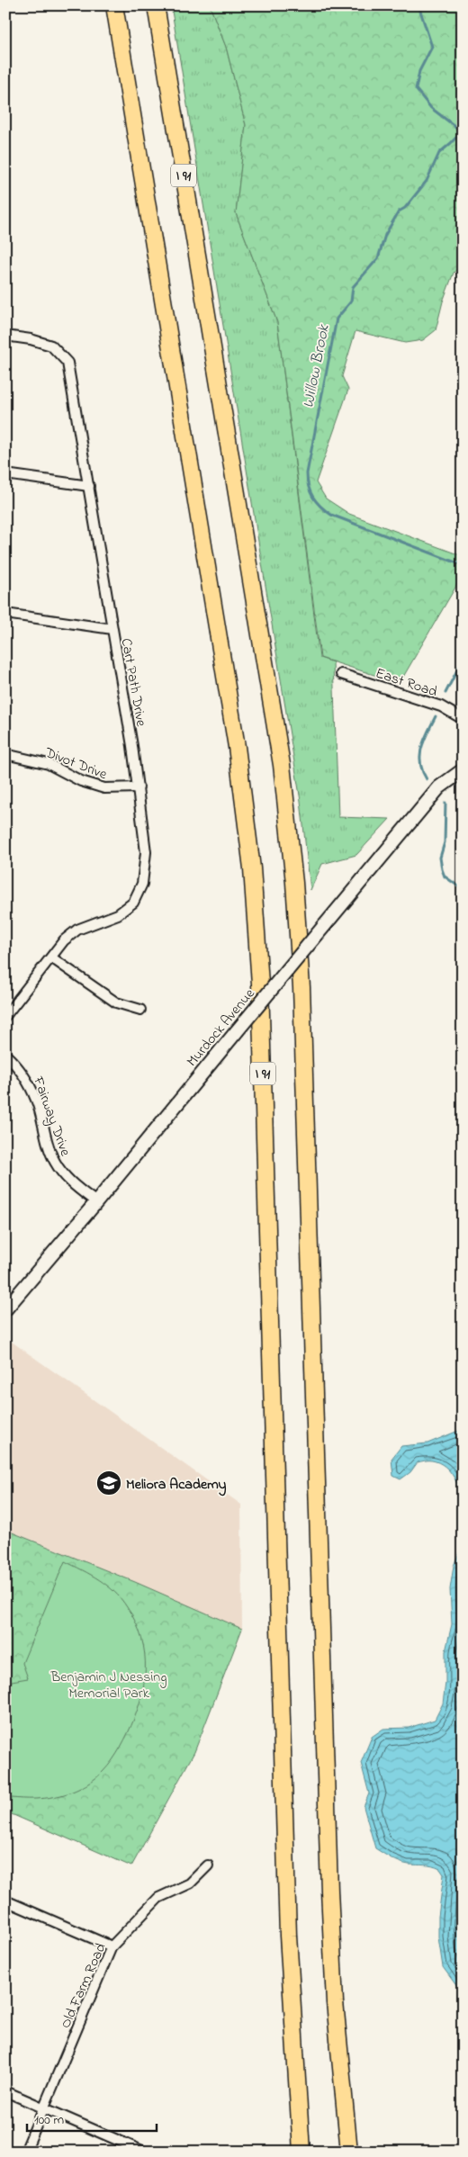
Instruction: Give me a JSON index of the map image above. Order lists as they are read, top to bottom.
{
  "streets": {
    "highway": ["I 91"],
    "main road": ["Murdock Avenue"],
    "street": [
      "East Road",
      "Cart Path Drive",
      "Divot Drive",
      "Fairway Drive",
      "Old Farm Road"
    ]
  },
  "crossings": [
    ["Cart Path Drive", "Divot Drive"],
    ["Murdock Avenue", "Fairway Drive"]
  ],
  "water": ["Willow Brook"],
  "parks": ["Benjamin J Nessing Memorial Park"],
  "places": {
    "school or university": ["Meliora Academy"]
  },
  "scale_bar": "100 m"
}
